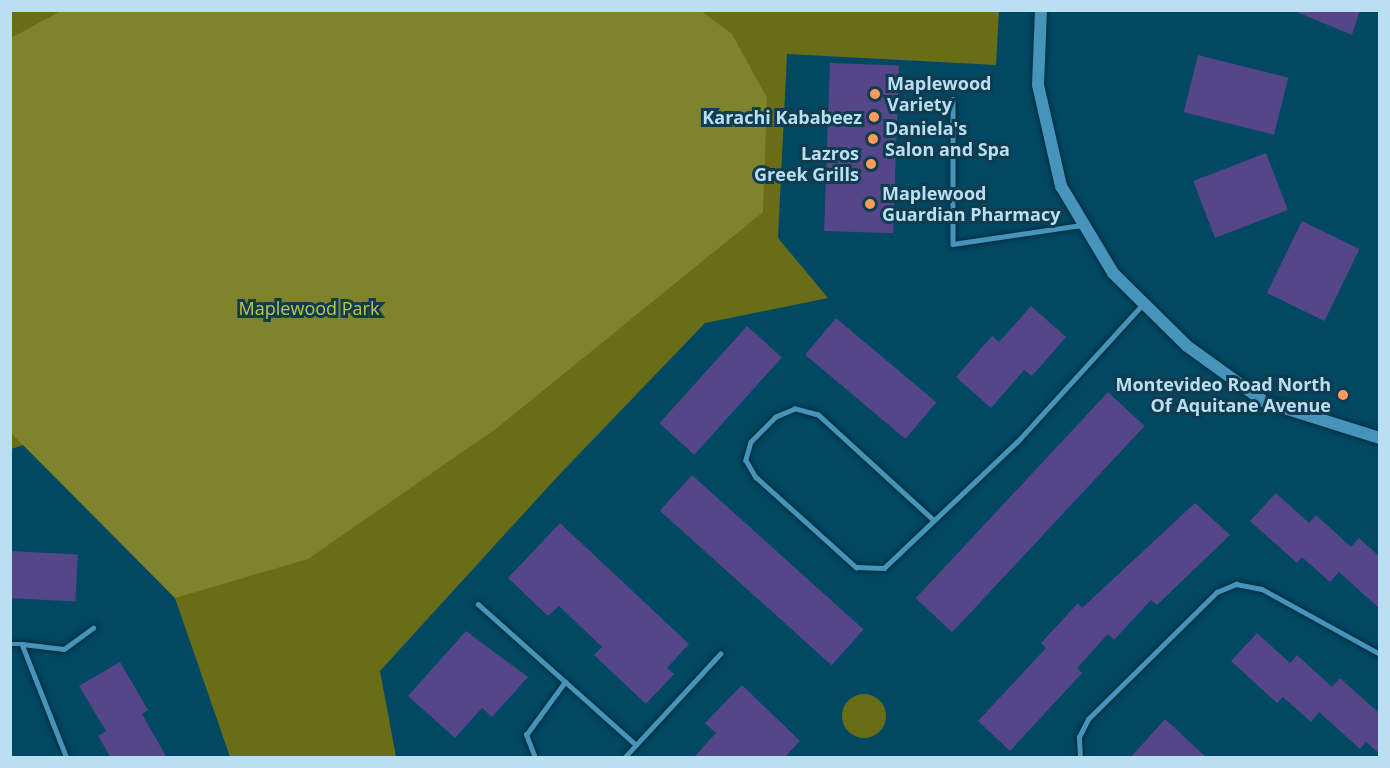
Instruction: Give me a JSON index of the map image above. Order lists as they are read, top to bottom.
{
  "parks": ["Maplewood Park"],
  "places": [
    "Maplewood Variety",
    "Karachi Kababeez",
    "Daniela's Salon and Spa",
    "Lazros Greek Grills",
    "Maplewood Guardian Pharmacy",
    "Montevideo Road North Of Aquitane Avenue"
  ]
}
